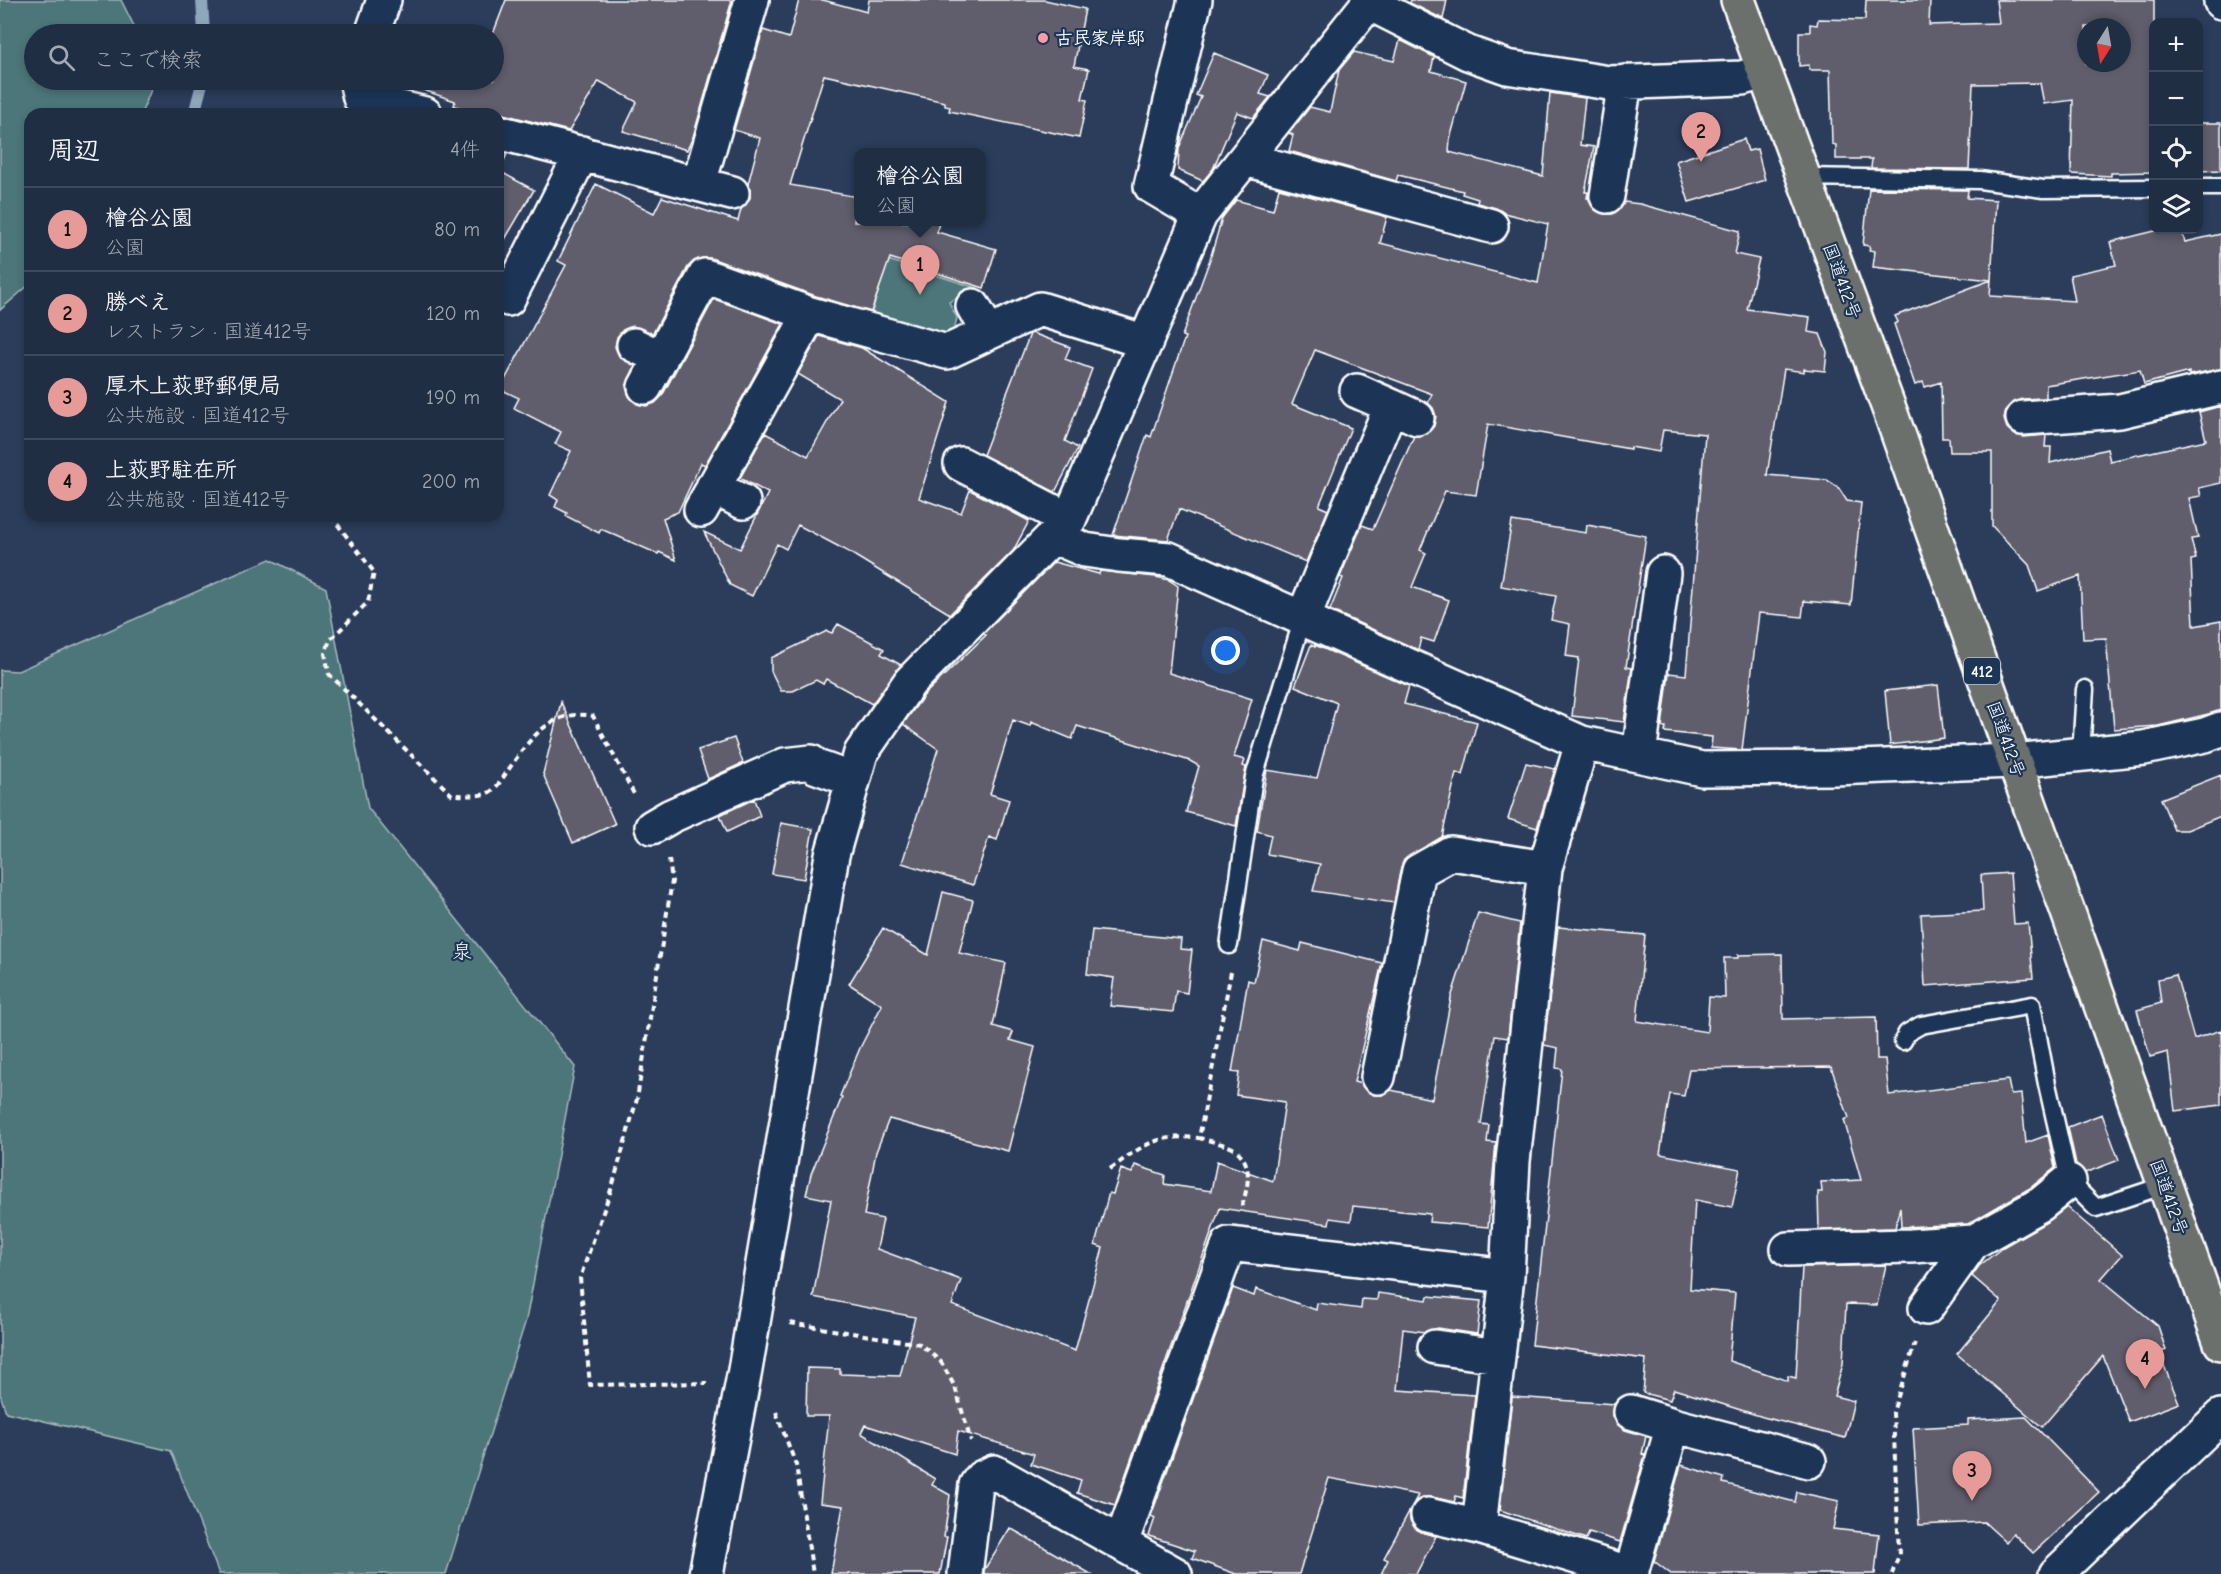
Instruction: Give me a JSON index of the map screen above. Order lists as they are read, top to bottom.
{
  "streets": {
    "highway": ["国道412号", "412"]
  },
  "districts": ["泉"],
  "places": ["古民家岸邸"],
  "north": "bottom",
  "page": {
    "map_buttons": ["+", "−"],
    "search": "ここで検索",
    "heading": ["周辺", "4件"],
    "pins": [
      "2",
      "1",
      "4",
      "3"
    ],
    "popup": ["檜谷公園", "公園"],
    "list": [
      {
        "mark": "1",
        "name": "檜谷公園",
        "note": "公園",
        "value": "80 m"
      },
      {
        "mark": "2",
        "name": "勝べえ",
        "note": "レストラン · 国道412号",
        "value": "120 m"
      },
      {
        "mark": "3",
        "name": "厚木上荻野郵便局",
        "note": "公共施設 · 国道412号",
        "value": "190 m"
      },
      {
        "mark": "4",
        "name": "上荻野駐在所",
        "note": "公共施設 · 国道412号",
        "value": "200 m"
      }
    ]
  }
}
